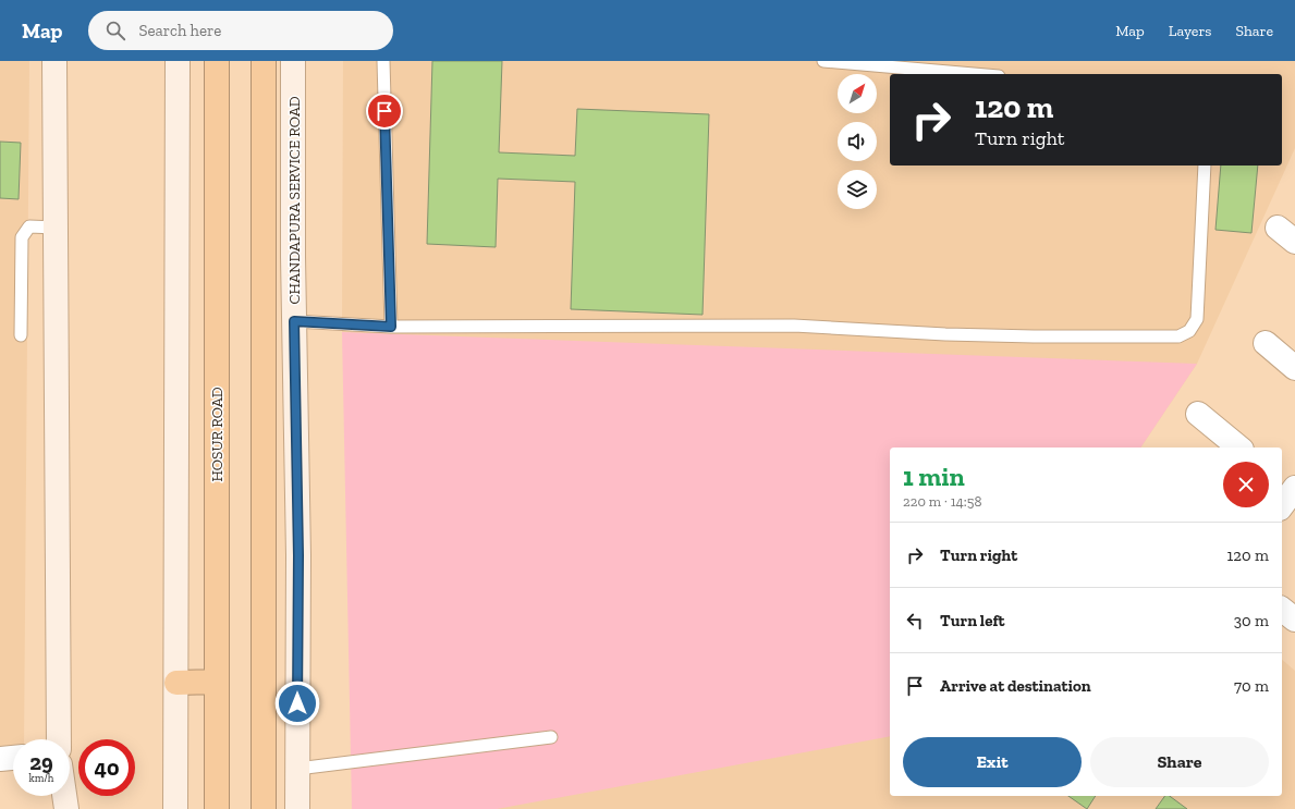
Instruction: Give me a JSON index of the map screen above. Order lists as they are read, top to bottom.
{
  "streets": {
    "highway": ["HOSUR ROAD"],
    "street": ["CHANDAPURA SERVICE ROAD"]
  },
  "north": "top right",
  "page": {
    "header": "Map",
    "search": "Search here",
    "nav": ["Map", "Layers", "Share"],
    "turn": ["120 m", "Turn right"],
    "heading": ["1 min", "220 m · 14:58"],
    "list": [
      {
        "name": "Turn right",
        "value": "120 m"
      },
      {
        "name": "Turn left",
        "value": "30 m"
      },
      {
        "name": "Arrive at destination",
        "value": "70 m"
      }
    ],
    "buttons": ["Exit", "Share"],
    "speed": "29 km/h",
    "limit": "40"
  }
}
